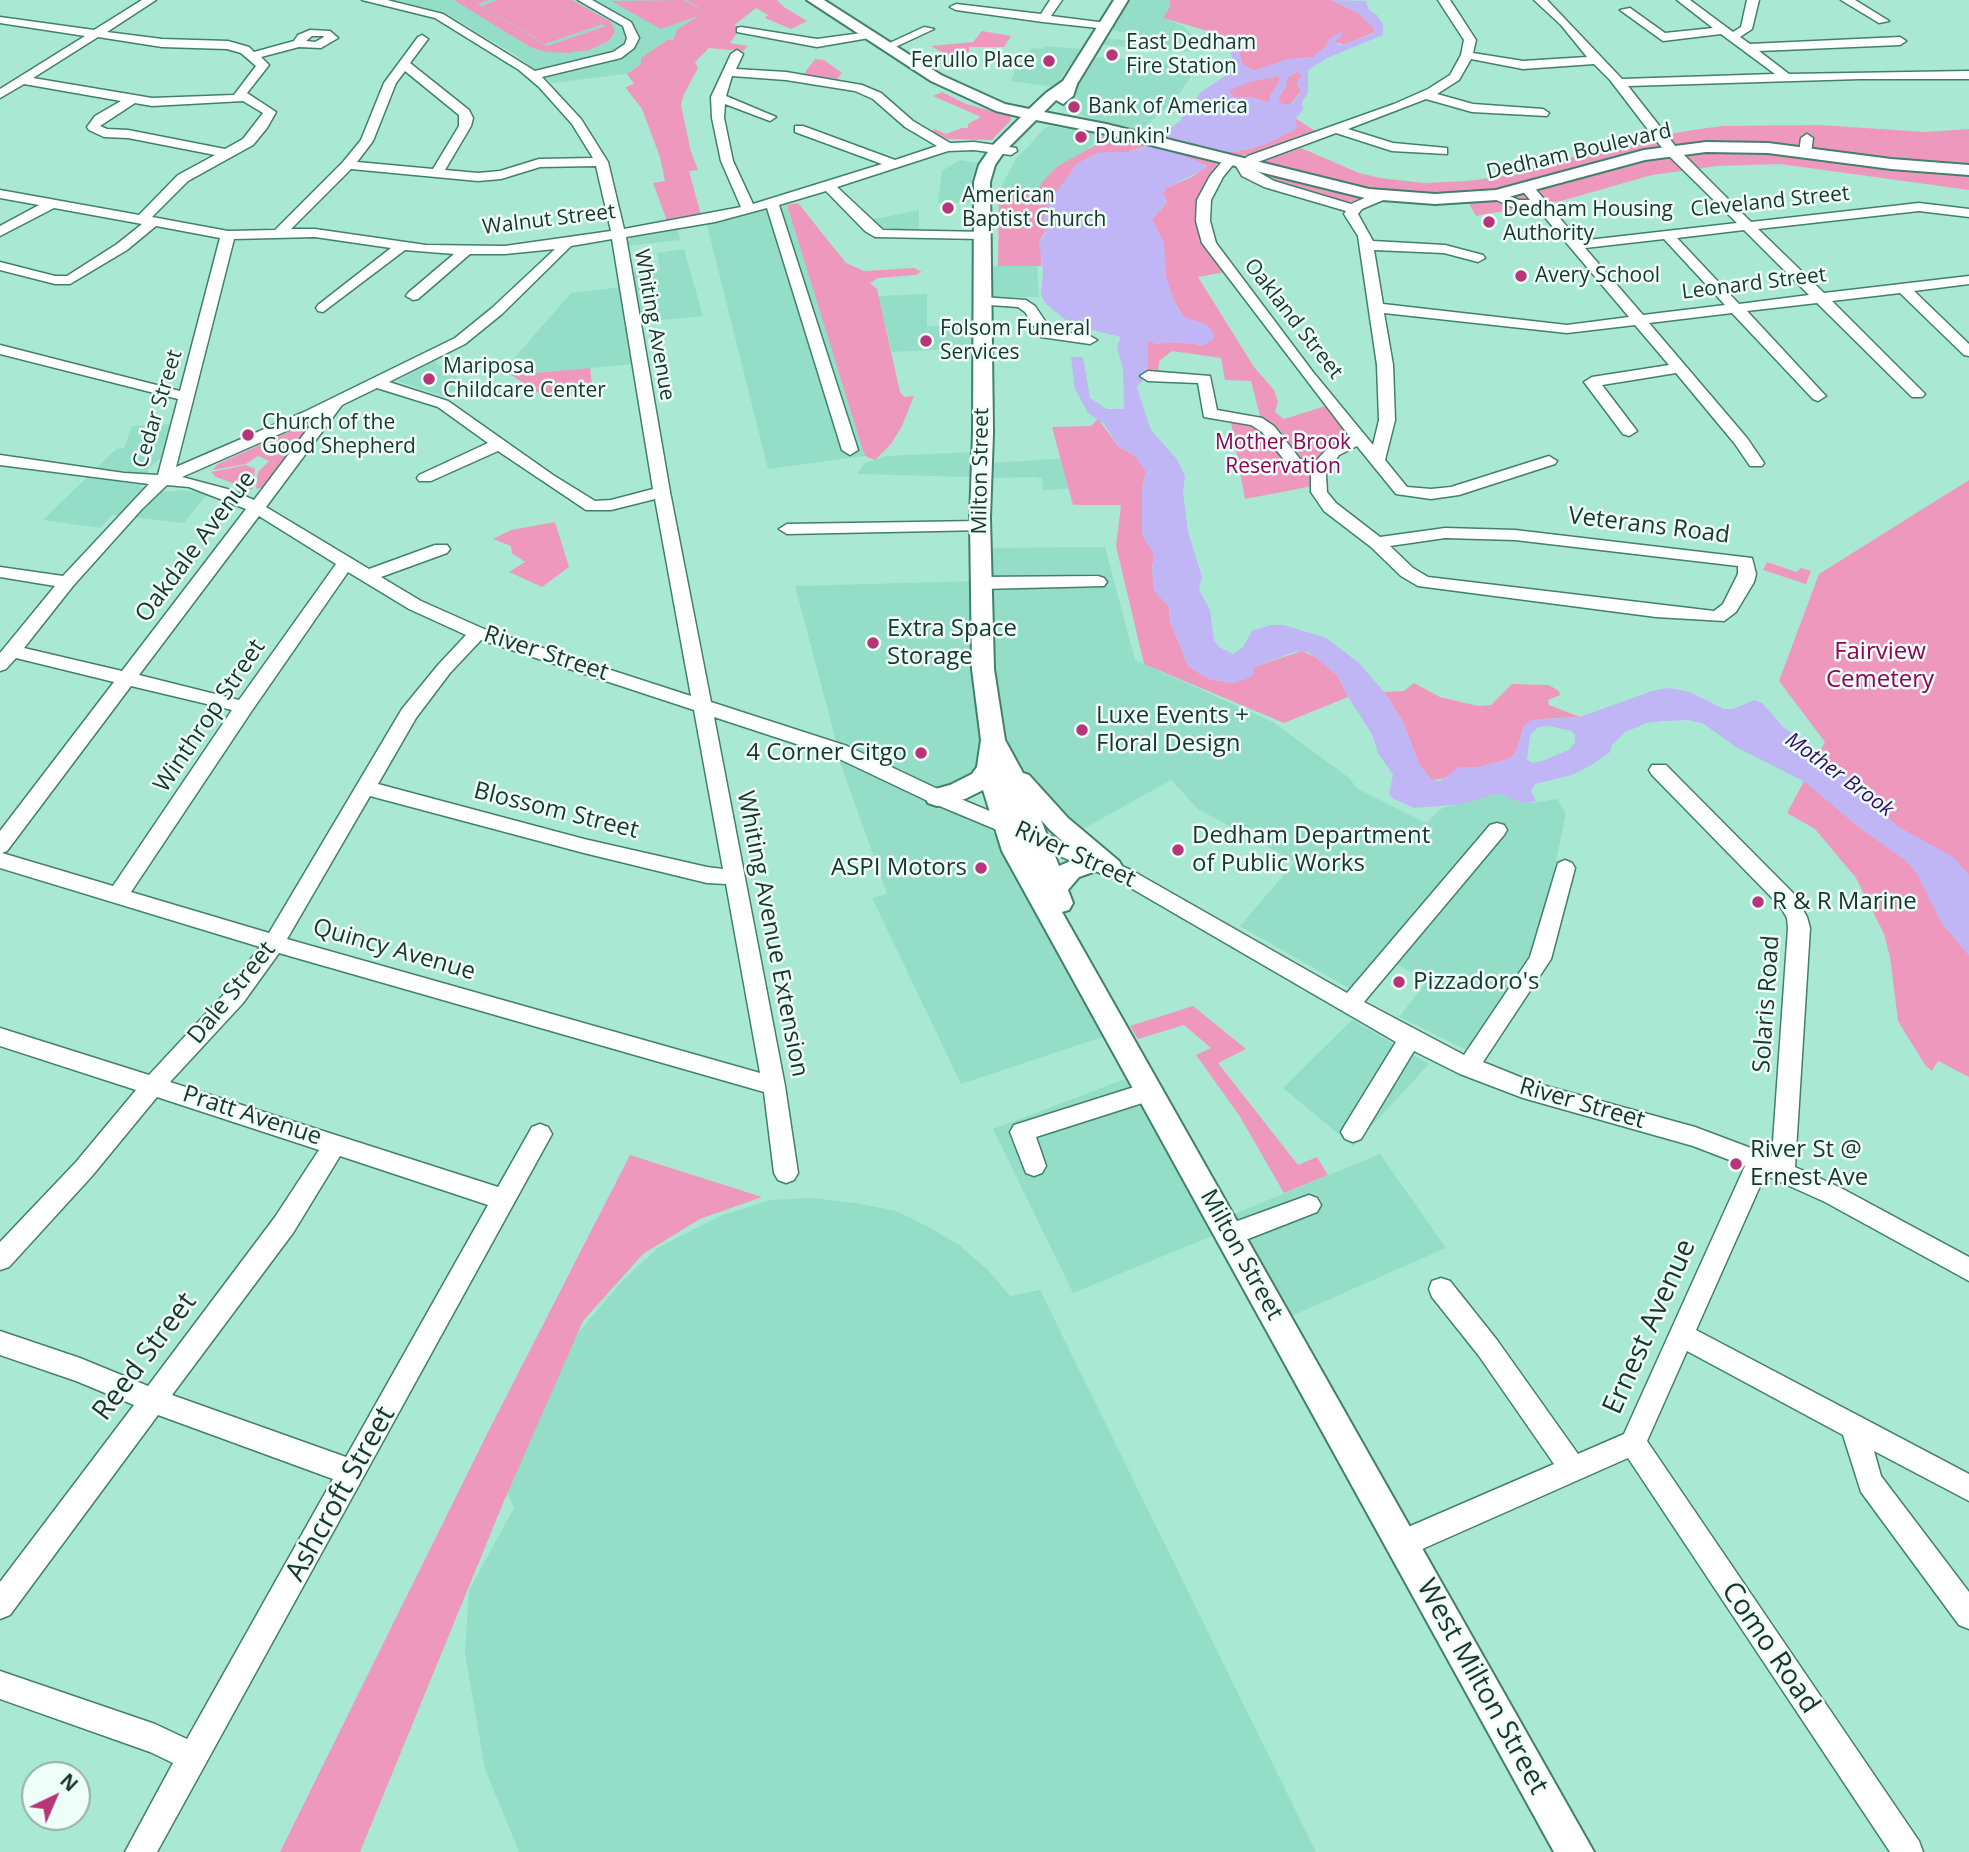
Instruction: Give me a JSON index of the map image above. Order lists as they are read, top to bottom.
{
  "streets": {
    "main road": ["Dedham Boulevard", "Milton Street", "West Milton Street"],
    "street": [
      "Cleveland Street",
      "Walnut Street",
      "Leonard Street",
      "Oakland Street",
      "Whiting Avenue",
      "Cedar Street",
      "Veterans Road",
      "Oakdale Avenue",
      "River Street",
      "Winthrop Street",
      "Blossom Street",
      "Whiting Avenue Extension",
      "Quincy Avenue",
      "Dale Street",
      "Solaris Road",
      "Pratt Avenue",
      "Ernest Avenue",
      "Reed Street",
      "Ashcroft Street",
      "Como Road"
    ]
  },
  "crossings": [
    ["Dedham Boulevard", "Oakland Street"],
    ["Dedham Boulevard", "Milton Street"],
    ["Walnut Street", "Whiting Avenue"],
    ["Walnut Street", "Cedar Street"],
    ["Walnut Street", "Milton Street"],
    ["Walnut Street", "Oakdale Avenue"],
    ["Whiting Avenue", "River Street"],
    ["Whiting Avenue", "Whiting Avenue Extension"],
    ["Cedar Street", "River Street"],
    ["Milton Street", "River Street"],
    ["Milton Street", "Ernest Avenue"],
    ["Milton Street", "West Milton Street"],
    ["Oakdale Avenue", "River Street"],
    ["River Street", "Winthrop Street"],
    ["River Street", "Whiting Avenue Extension"],
    ["River Street", "Dale Street"],
    ["River Street", "Solaris Road"],
    ["River Street", "Ernest Avenue"],
    ["Winthrop Street", "Quincy Avenue"],
    ["Blossom Street", "Whiting Avenue Extension"],
    ["Blossom Street", "Dale Street"],
    ["Whiting Avenue Extension", "Quincy Avenue"],
    ["Quincy Avenue", "Dale Street"],
    ["Dale Street", "Pratt Avenue"],
    ["Pratt Avenue", "Reed Street"],
    ["Pratt Avenue", "Ashcroft Street"],
    ["Ernest Avenue", "Como Road"],
    ["Ernest Avenue", "West Milton Street"]
  ],
  "water": ["Mother Brook"],
  "parks": ["Mother Brook Reservation", "Fairview Cemetery"],
  "places": [
    "East Dedham Fire Station",
    "Ferullo Place",
    "Bank of America",
    "Dunkin'",
    "American Baptist Church",
    "Dedham Housing Authority",
    "Avery School",
    "Folsom Funeral Services",
    "Mariposa Childcare Center",
    "Church of the Good Shepherd",
    "Extra Space Storage",
    "Luxe Events + Floral Design",
    "4 Corner Citgo",
    "Dedham Department of Public Works",
    "ASPI Motors",
    "R & R Marine",
    "Pizzadoro's",
    "River St @ Ernest Ave"
  ],
  "north": "top right"
}
